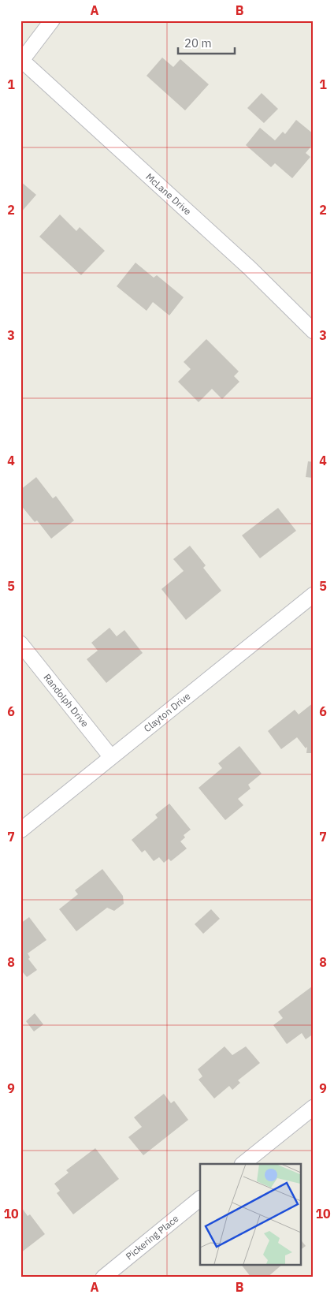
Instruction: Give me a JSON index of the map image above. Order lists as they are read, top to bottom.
{
  "streets": {
    "street": [
      "McLane Drive",
      "Randolph Drive",
      "Clayton Drive",
      "Pickering Place"
    ]
  },
  "crossings": [
    ["Randolph Drive", "Clayton Drive"]
  ],
  "scale_bar": "20 m",
  "grid": {
    "columns": ["A", "B"],
    "rows": [
      "1",
      "2",
      "3",
      "4",
      "5",
      "6",
      "7",
      "8",
      "9",
      "10"
    ]
  }
}
